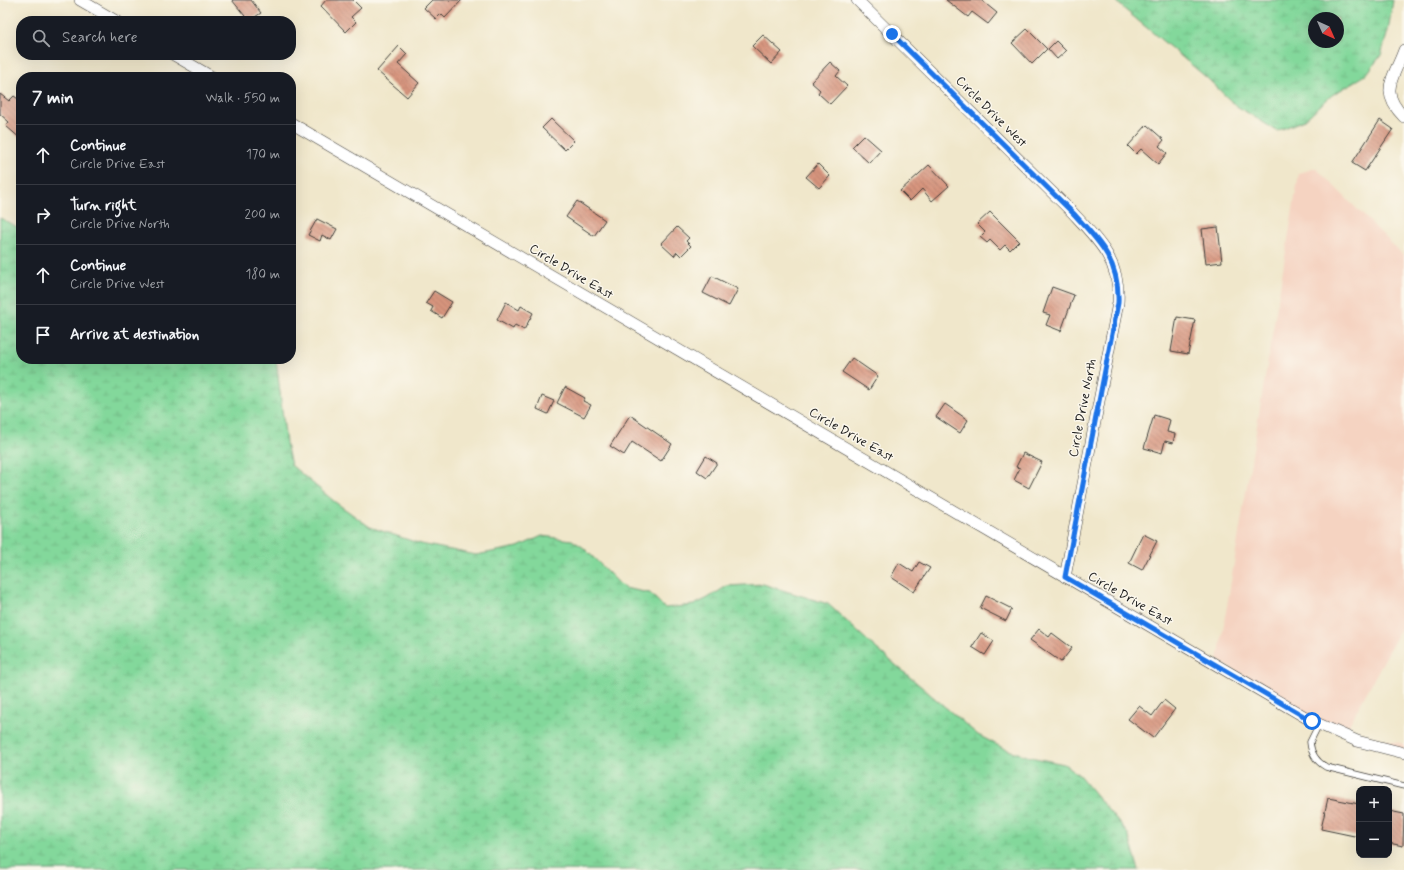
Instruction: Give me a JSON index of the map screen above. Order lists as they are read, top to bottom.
{
  "streets": {
    "street": ["Circle Drive West", "Circle Drive East", "Circle Drive North"]
  },
  "crossings": [
    ["Circle Drive West", "Circle Drive North"],
    ["Circle Drive East", "Circle Drive North"]
  ],
  "north": "bottom right",
  "page": {
    "search": "Search here",
    "heading": ["7 min", "Walk · 550 m"],
    "list": [
      ["Continue", "Circle Drive East", "170 m"],
      ["Turn right", "Circle Drive North", "200 m"],
      ["Continue", "Circle Drive West", "180 m"],
      "Arrive at destination"
    ],
    "map_buttons": ["+", "−"]
  }
}
